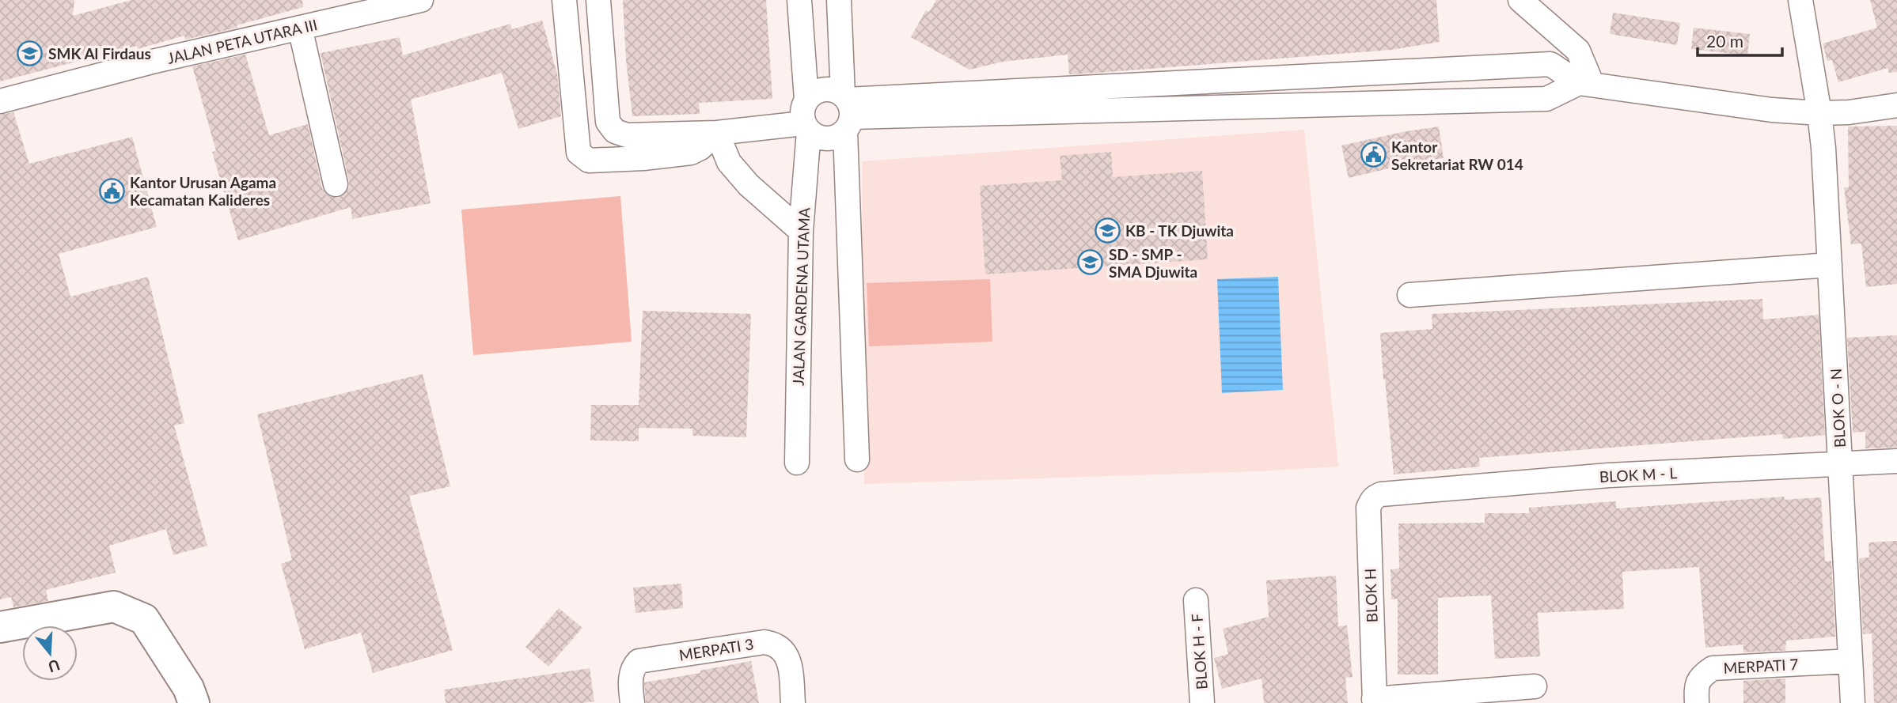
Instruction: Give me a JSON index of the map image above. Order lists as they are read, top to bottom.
{
  "streets": {
    "street": [
      "JALAN PETA UTARA III",
      "JALAN GARDENA UTAMA",
      "BLOK O - N",
      "BLOK M - L",
      "BLOK H",
      "MERPATI 3",
      "BLOK H - F",
      "MERPATI 7"
    ]
  },
  "crossings": [
    ["BLOK O - N", "BLOK M - L"],
    ["BLOK O - N", "MERPATI 7"],
    ["BLOK M - L", "BLOK H"]
  ],
  "places": {
    "school or university": ["SMK Al Firdaus", "KB - TK Djuwita", "SD - SMP - SMA Djuwita"],
    "public building": ["Kantor Sekretariat RW 014", "Kantor Urusan Agama Kecamatan Kalideres"]
  },
  "scale_bar": "20 m",
  "north": "bottom"
}
